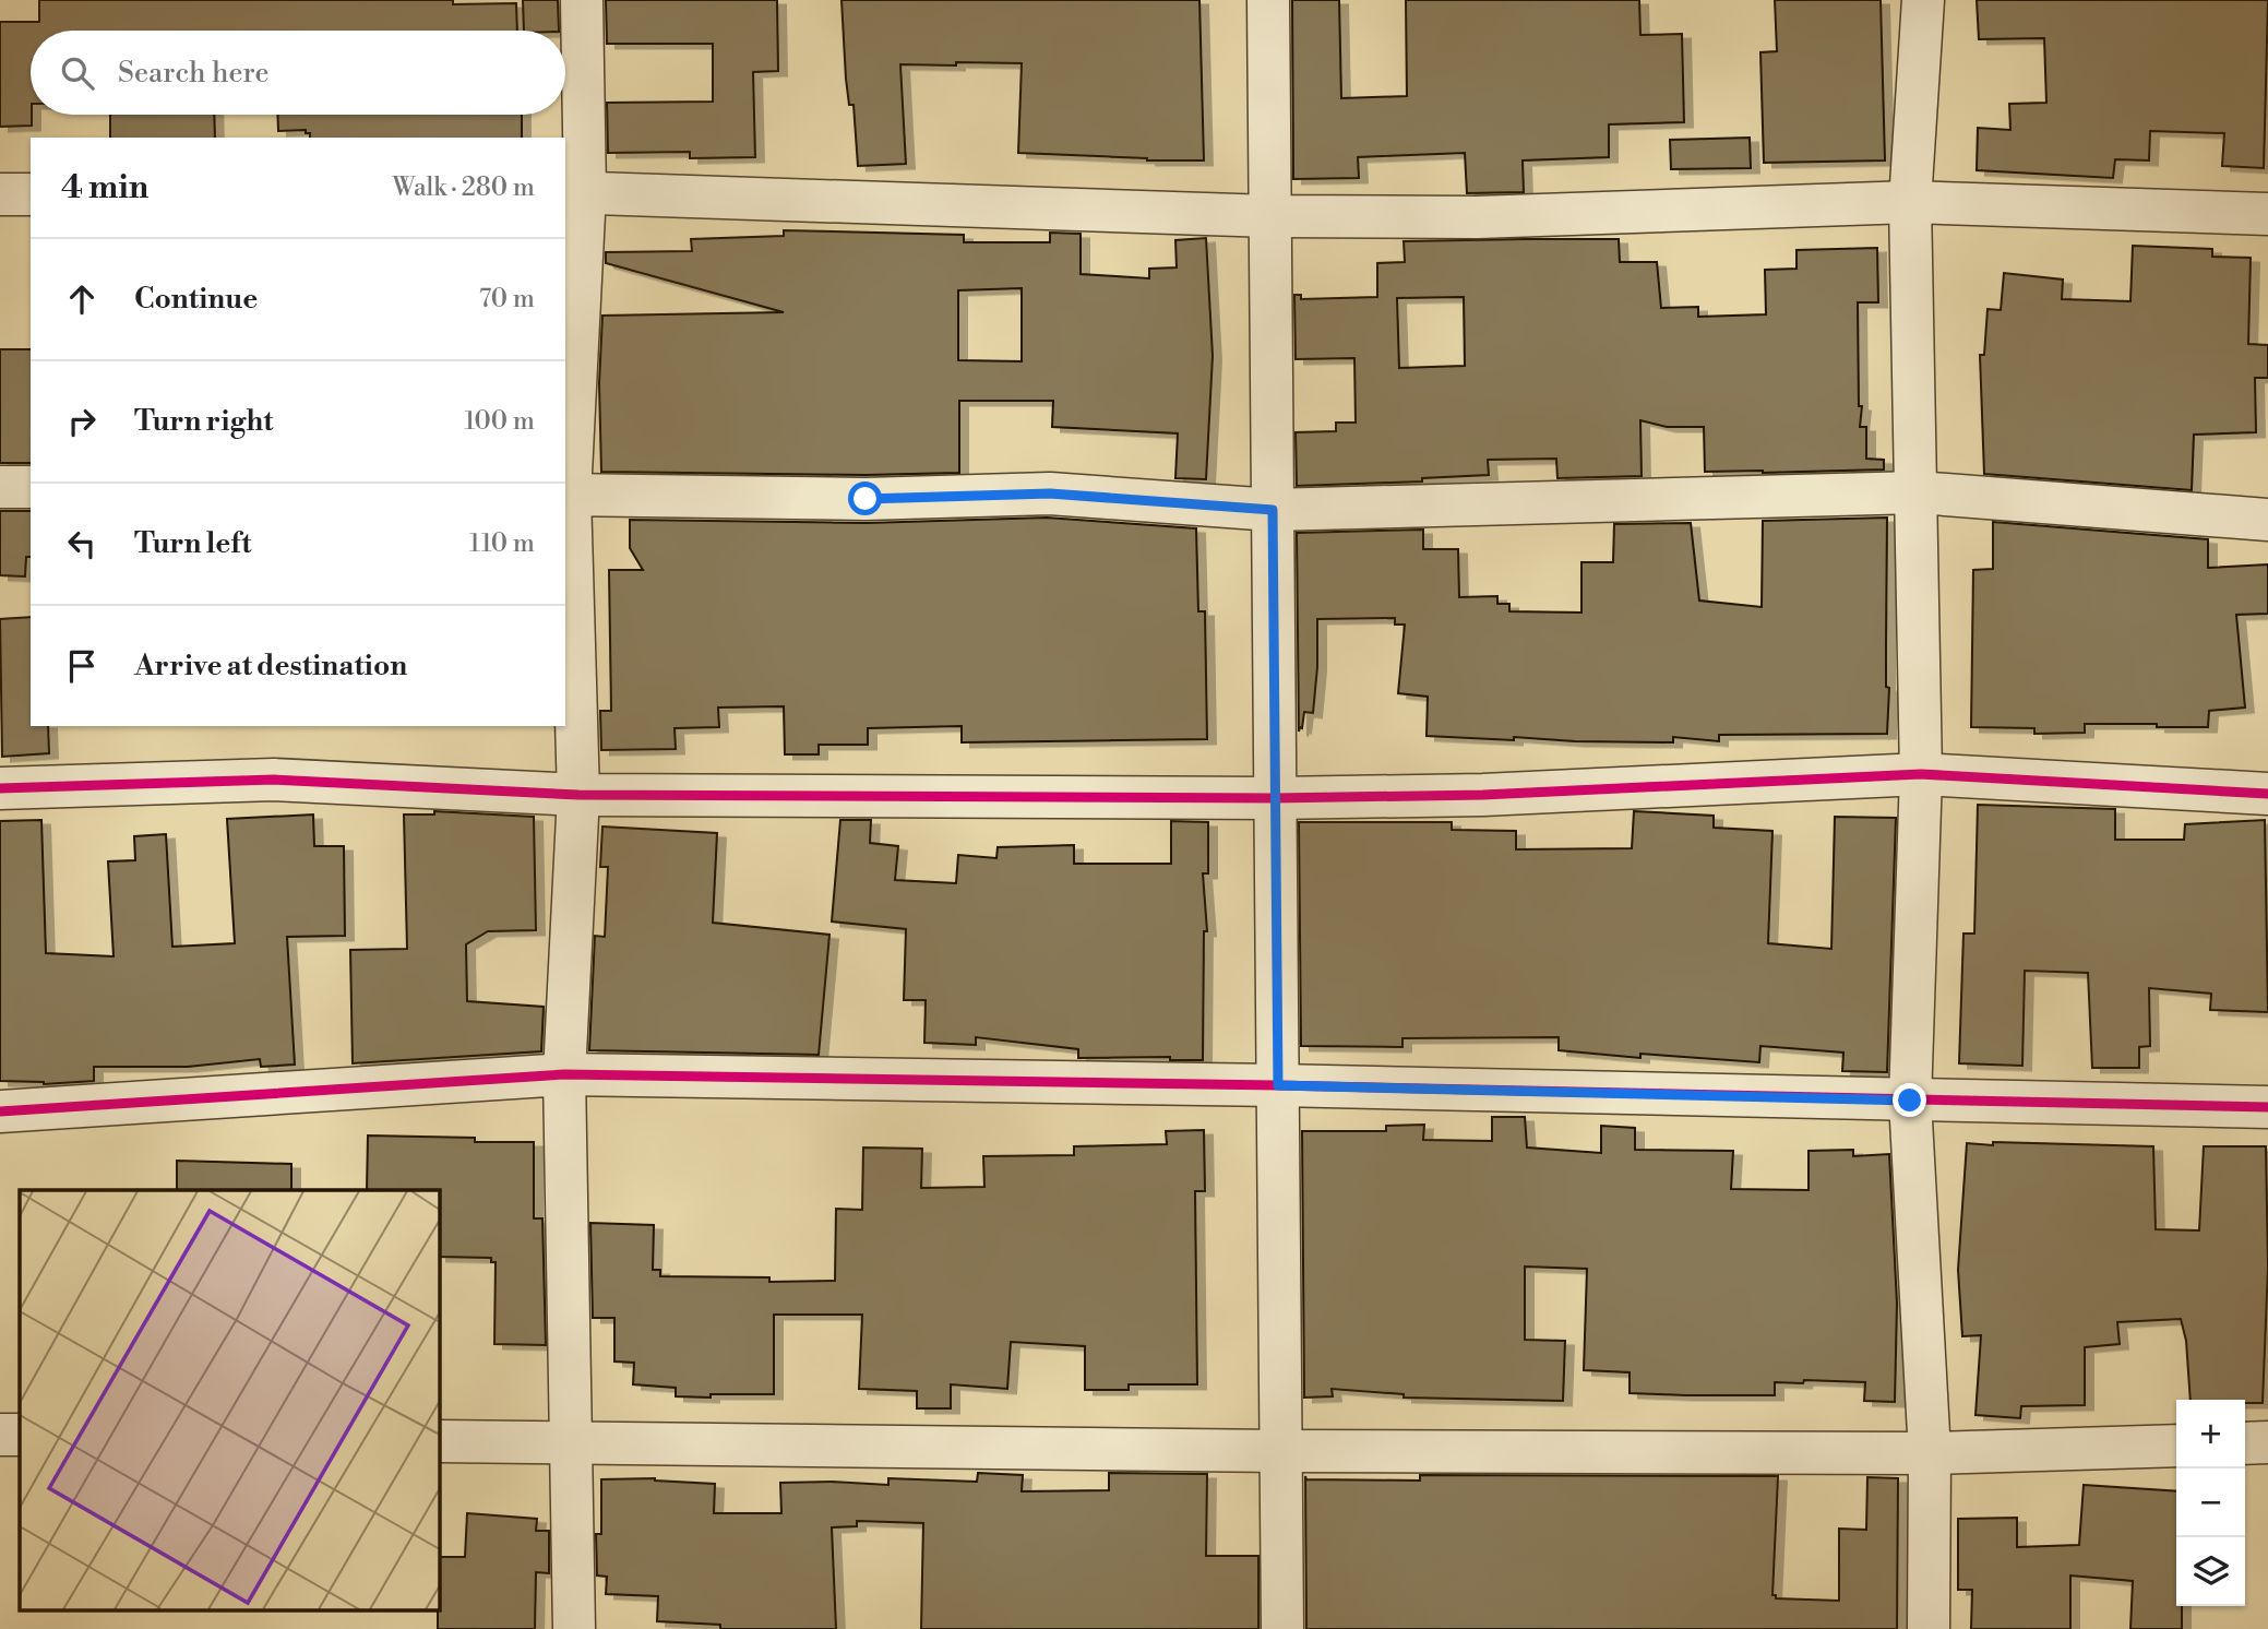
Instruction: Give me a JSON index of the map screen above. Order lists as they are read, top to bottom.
{
  "page": {
    "search": "Search here",
    "heading": ["4 min", "Walk · 280 m"],
    "list": [
      ["Continue", "70 m"],
      ["Turn right", "100 m"],
      ["Turn left", "110 m"],
      "Arrive at destination"
    ],
    "map_buttons": ["+", "−"]
  }
}
